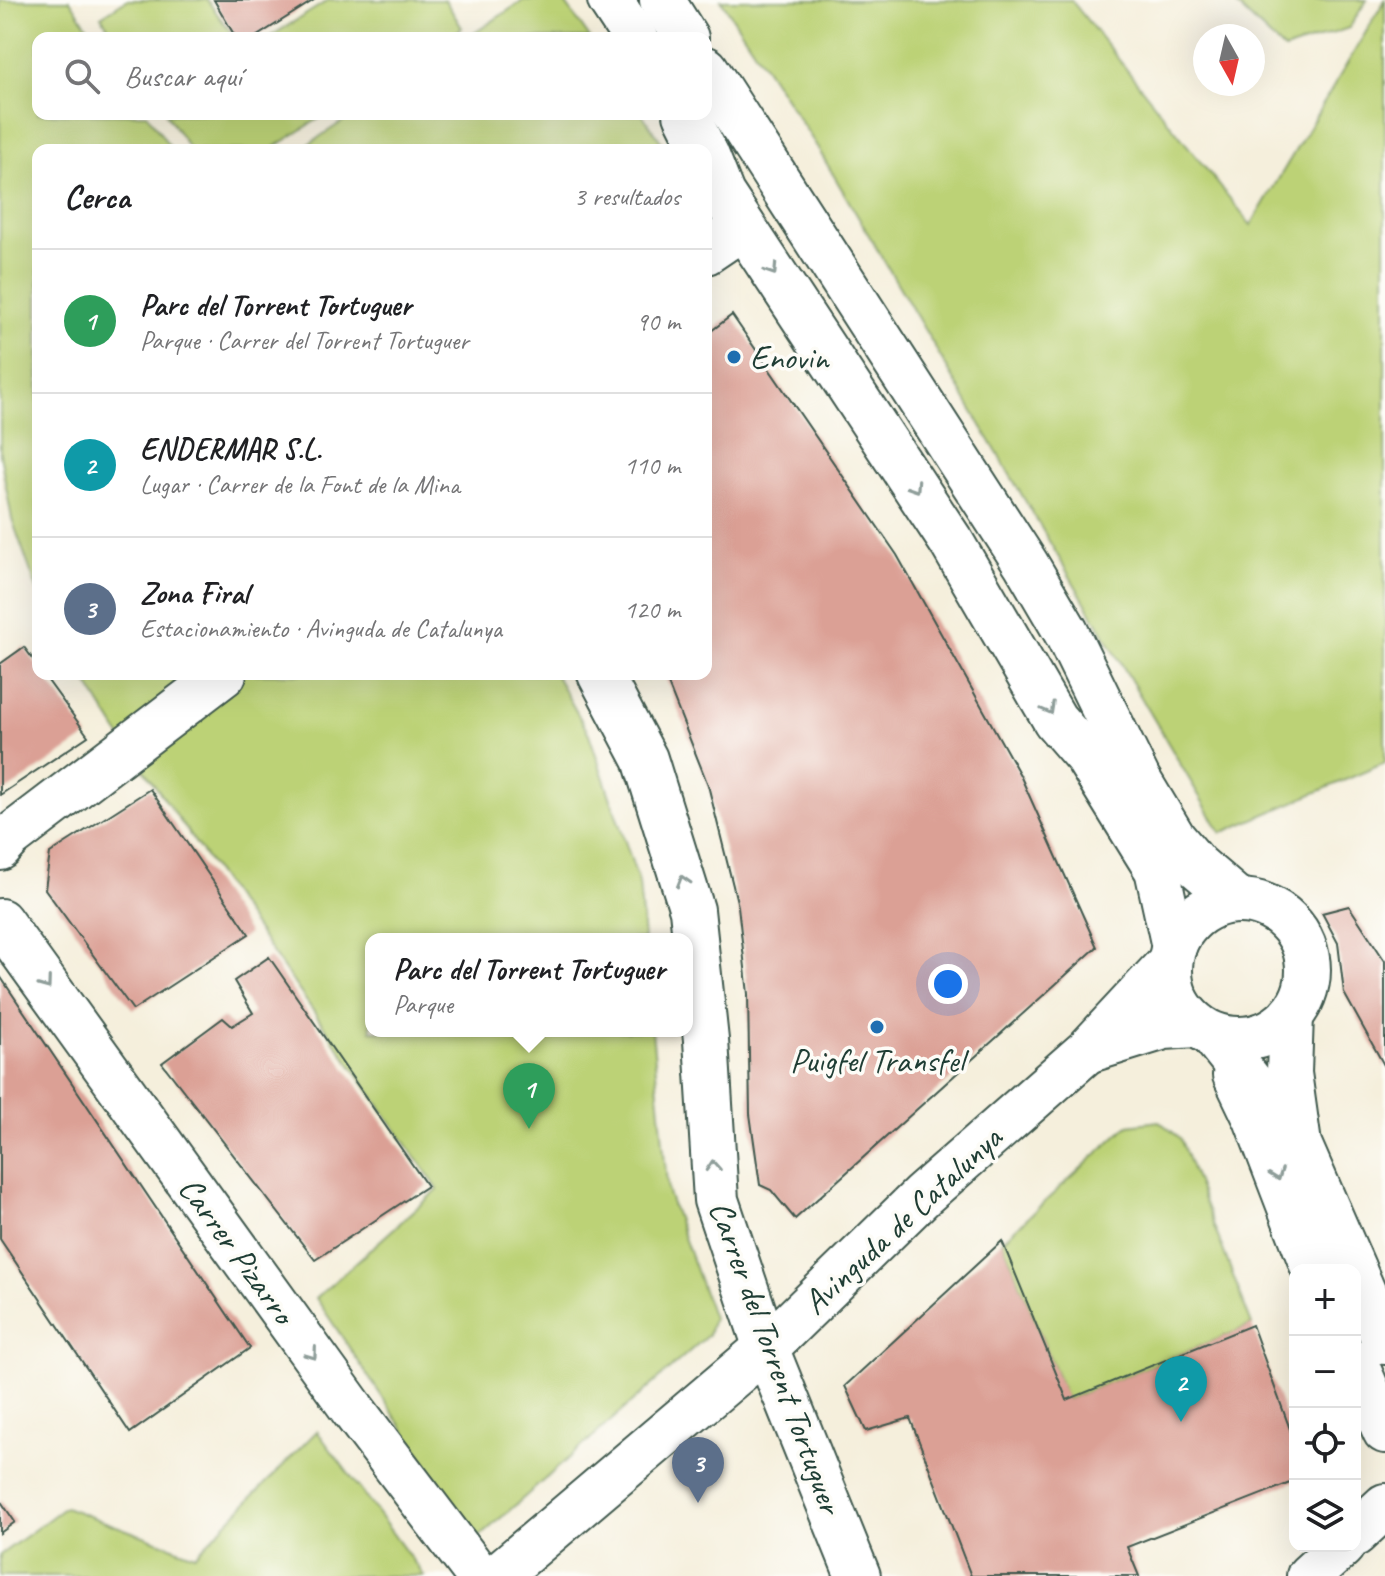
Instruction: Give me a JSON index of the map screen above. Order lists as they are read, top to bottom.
{
  "streets": {
    "street": ["Avinguda de Catalunya", "Carrer Pizarro", "Carrer del Torrent Tortuguer"]
  },
  "crossings": [
    ["Avinguda de Catalunya", "Carrer del Torrent Tortuguer"]
  ],
  "one_way": ["Carrer Pizarro"],
  "places": ["Enovin", "Puigfel Transfel"],
  "north": "bottom",
  "page": {
    "search": "Buscar aquí",
    "heading": ["Cerca", "3 resultados"],
    "list": [
      {
        "mark": "1",
        "name": "Parc del Torrent Tortuguer",
        "note": "Parque · Carrer del Torrent Tortuguer",
        "value": "90 m"
      },
      {
        "mark": "2",
        "name": "ENDERMAR S.L.",
        "note": "Lugar · Carrer de la Font de la Mina",
        "value": "110 m"
      },
      {
        "mark": "3",
        "name": "Zona Firal",
        "note": "Estacionamiento · Avinguda de Catalunya",
        "value": "120 m"
      }
    ],
    "popup": ["Parc del Torrent Tortuguer", "Parque"],
    "pins": ["1", "2", "3"],
    "map_buttons": ["+", "−"]
  }
}
